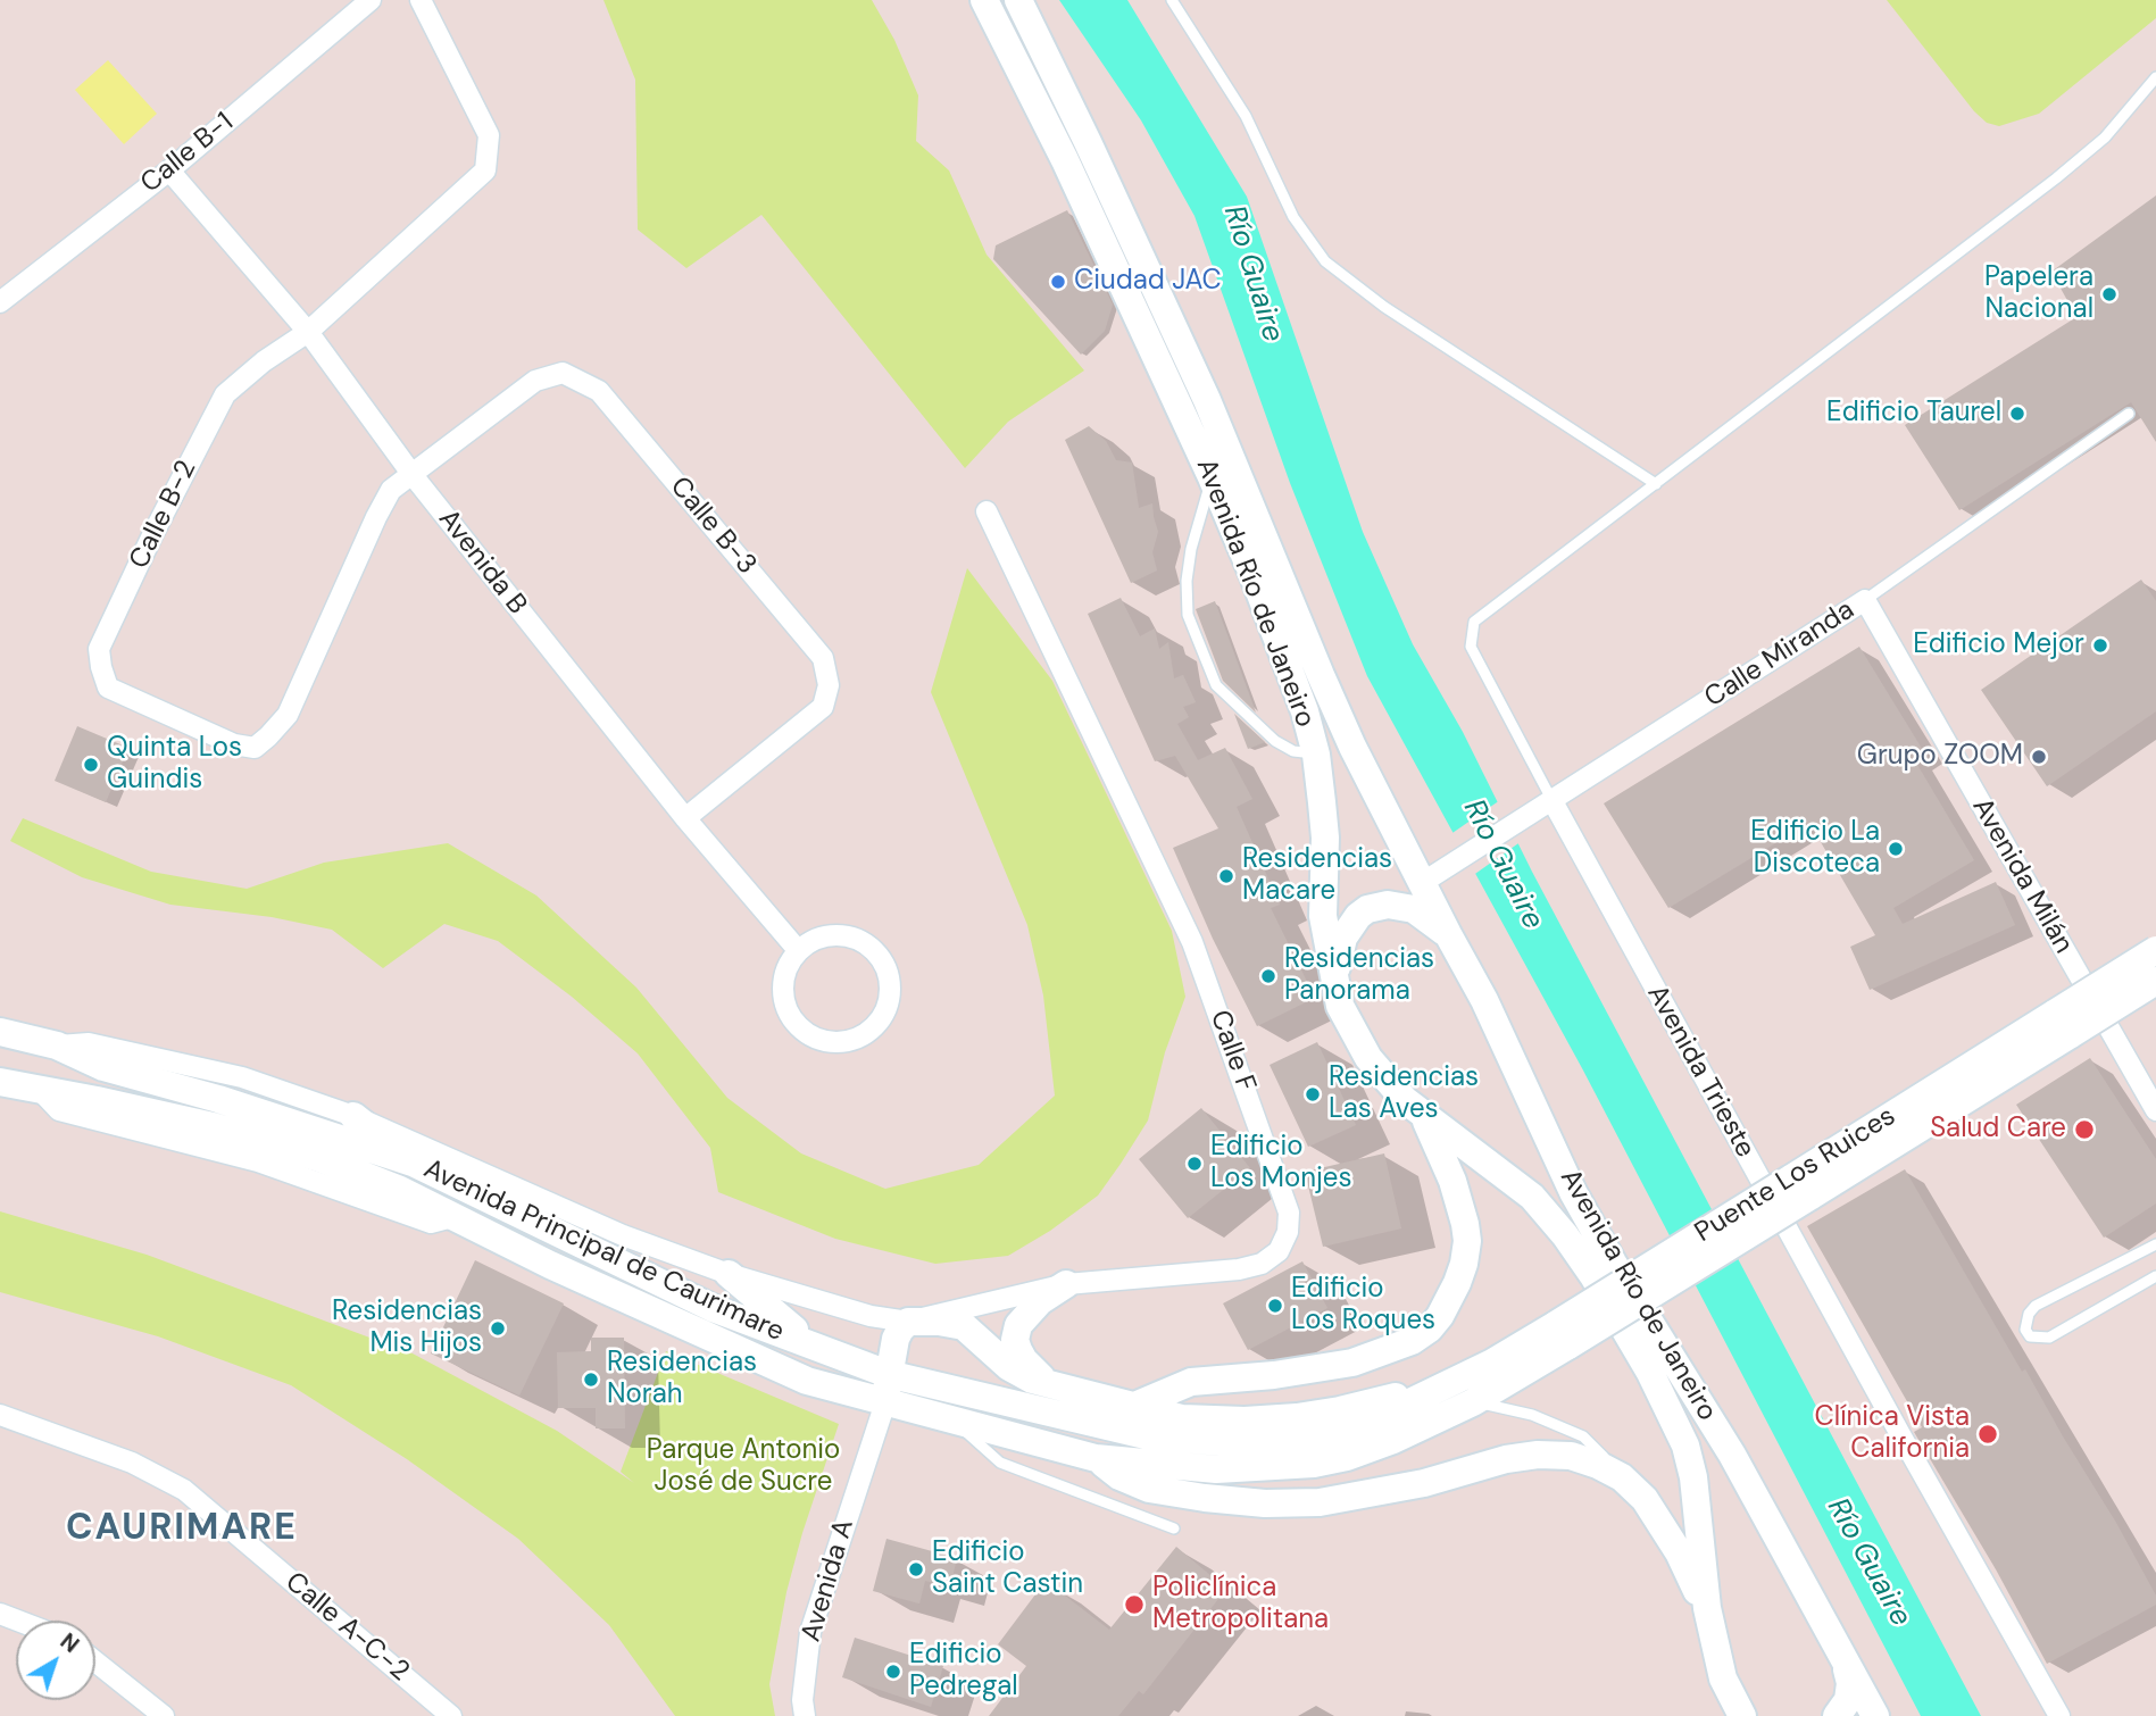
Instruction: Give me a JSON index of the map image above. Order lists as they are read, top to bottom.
{
  "streets": {
    "main road": ["Avenida Río de Janeiro", "Puente Los Ruices", "Avenida Principal de Caurimare"],
    "street": [
      "Calle B-1",
      "Calle B-2",
      "Calle B-3",
      "Avenida B",
      "Calle Miranda",
      "Avenida Milán",
      "Calle F",
      "Avenida Trieste",
      "Avenida A",
      "Calle A-C-2"
    ]
  },
  "crossings": [
    ["Calle B-1", "Avenida B"],
    ["Calle B-2", "Calle B-3"],
    ["Calle B-2", "Avenida B"],
    ["Calle B-3", "Avenida B"],
    ["Avenida Río de Janeiro", "Calle Miranda"],
    ["Calle Miranda", "Avenida Milán"],
    ["Calle Miranda", "Avenida Trieste"],
    ["Calle F", "Avenida Principal de Caurimare"],
    ["Puente Los Ruices", "Avenida Principal de Caurimare"],
    ["Avenida Principal de Caurimare", "Avenida A"]
  ],
  "districts": ["CAURIMARE"],
  "water": ["Río Guaire"],
  "parks": ["Parque Antonio José de Sucre"],
  "places": [
    "Ciudad JAC",
    "Papelera Nacional",
    "Edificio Taurel",
    "Edificio Mejor",
    "Grupo ZOOM",
    "Quinta Los Guindis",
    "Edificio La Discoteca",
    "Residencias Macare",
    "Residencias Panorama",
    "Residencias Las Aves",
    "Salud Care",
    "Edificio Los Monjes",
    "Edificio Los Roques",
    "Residencias Mis Hijos",
    "Residencias Norah",
    "Clínica Vista California",
    "Edificio Saint Castin",
    "Policlínica Metropolitana",
    "Edificio Pedregal"
  ],
  "north": "top right"
}
